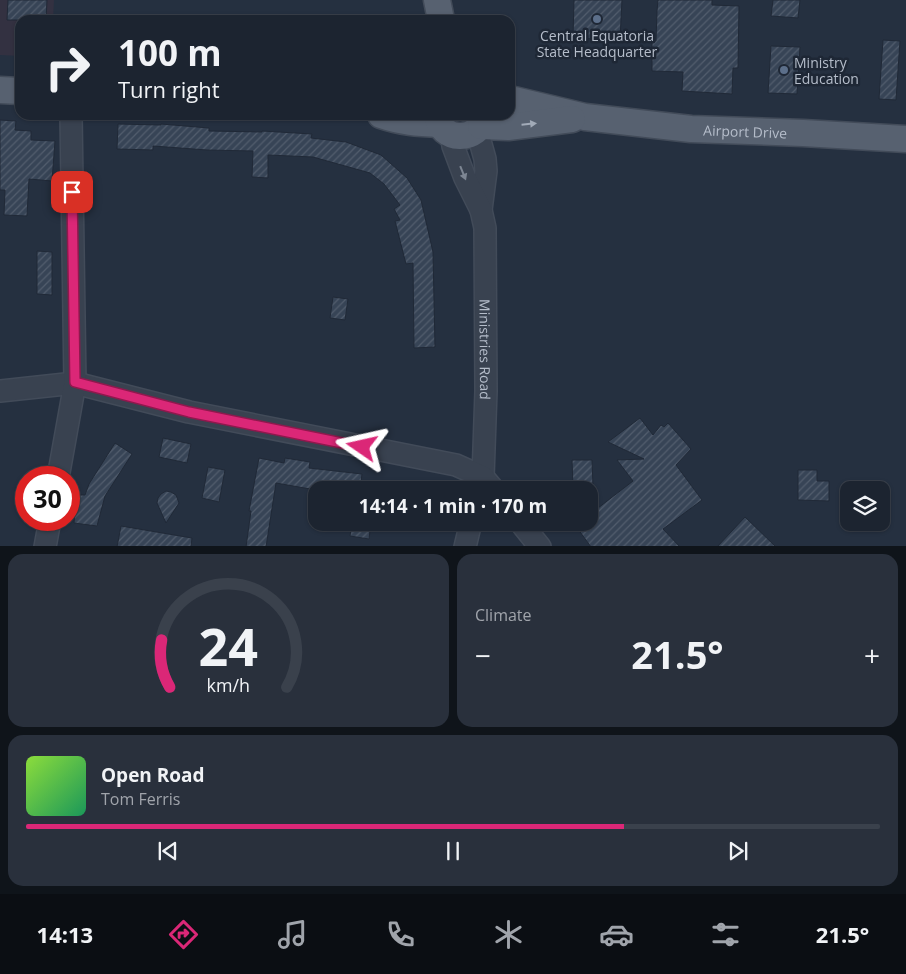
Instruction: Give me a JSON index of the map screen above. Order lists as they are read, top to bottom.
{
  "streets": {
    "main road": ["Airport Drive"],
    "street": ["Ministries Road"]
  },
  "crossings": [
    ["Airport Drive", "Ministries Road"]
  ],
  "places": ["Central Equatoria State Headquarter", "Ministry Education"],
  "page": {
    "turn": ["100 m", "Turn right"],
    "limit": "30",
    "trip": "14:14 · 1 min · 170 m",
    "tile": "Climate",
    "heat": ["−", "21.5°", "+"],
    "song": ["Open Road", "Tom Ferris"],
    "tabs": ["14:13", "21.5°"],
    "gauge": ["24", "km/h"]
  }
}
